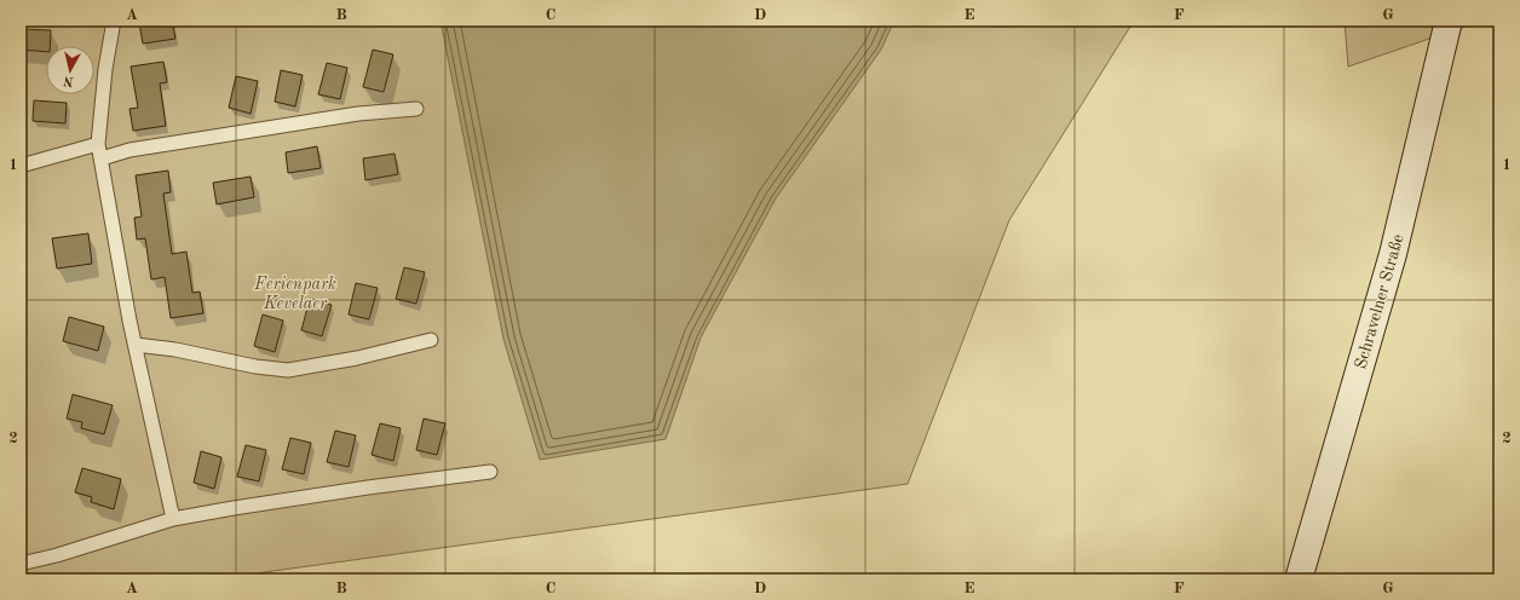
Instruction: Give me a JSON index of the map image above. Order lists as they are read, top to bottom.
{
  "streets": {
    "main road": ["Schravelner Straße"]
  },
  "parks": ["Ferienpark Kevelaer"],
  "north": "bottom",
  "grid": {
    "columns": [
      "A",
      "B",
      "C",
      "D",
      "E",
      "F",
      "G"
    ],
    "rows": ["1", "2"]
  }
}
